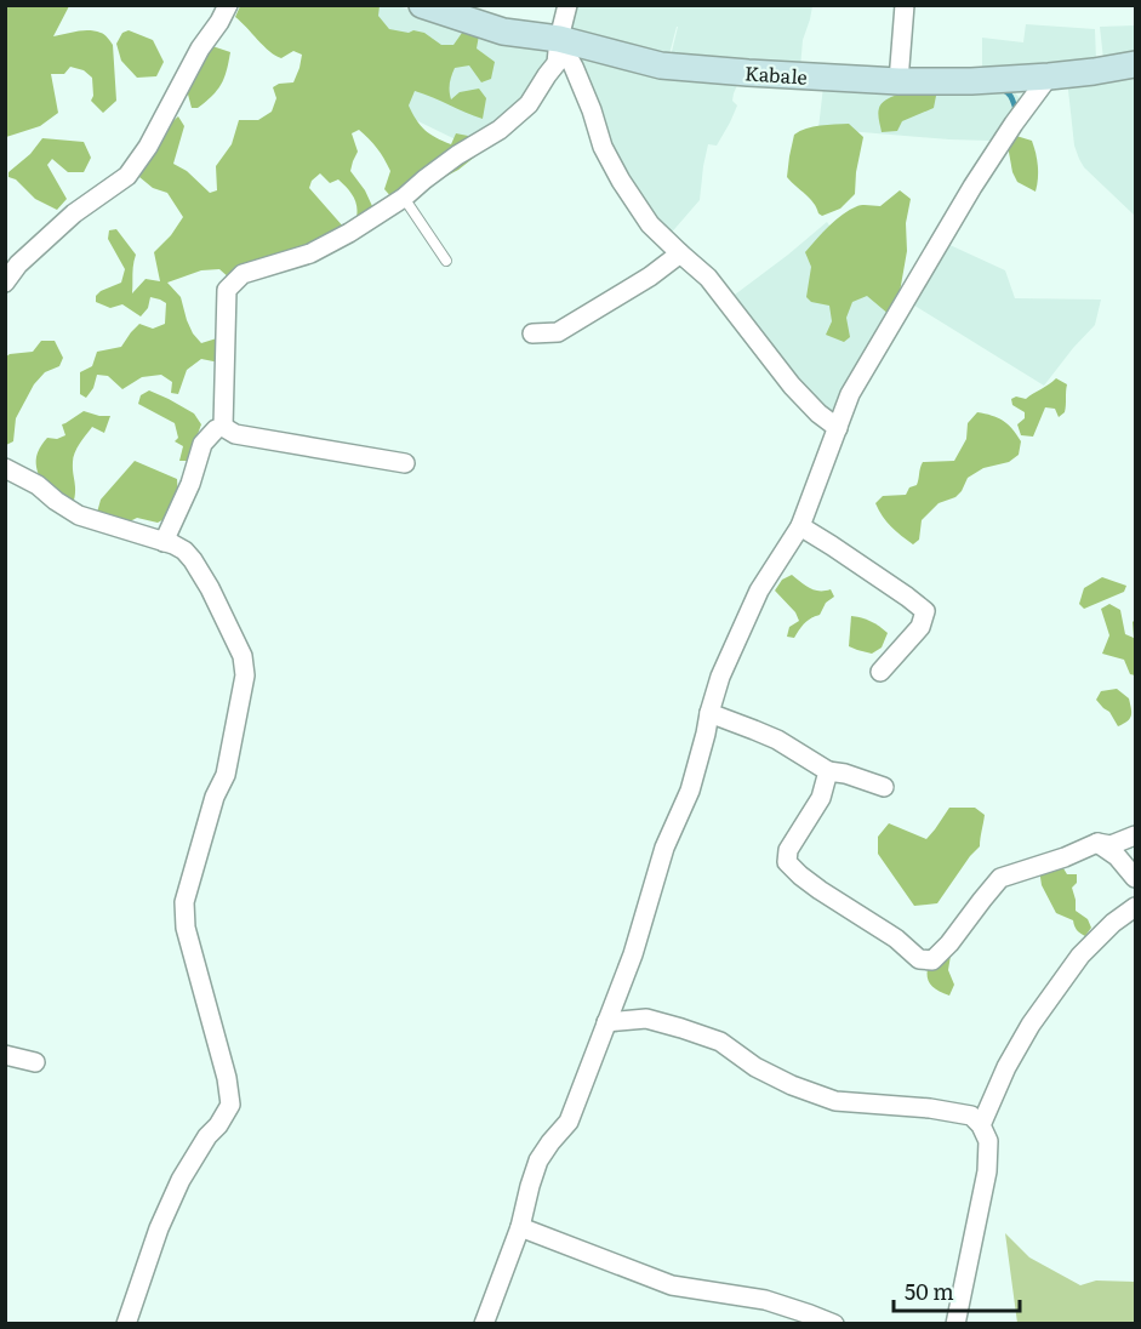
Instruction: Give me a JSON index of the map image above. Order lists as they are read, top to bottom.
{
  "streets": {
    "street": ["Kabale"]
  },
  "scale_bar": "50 m"
}
